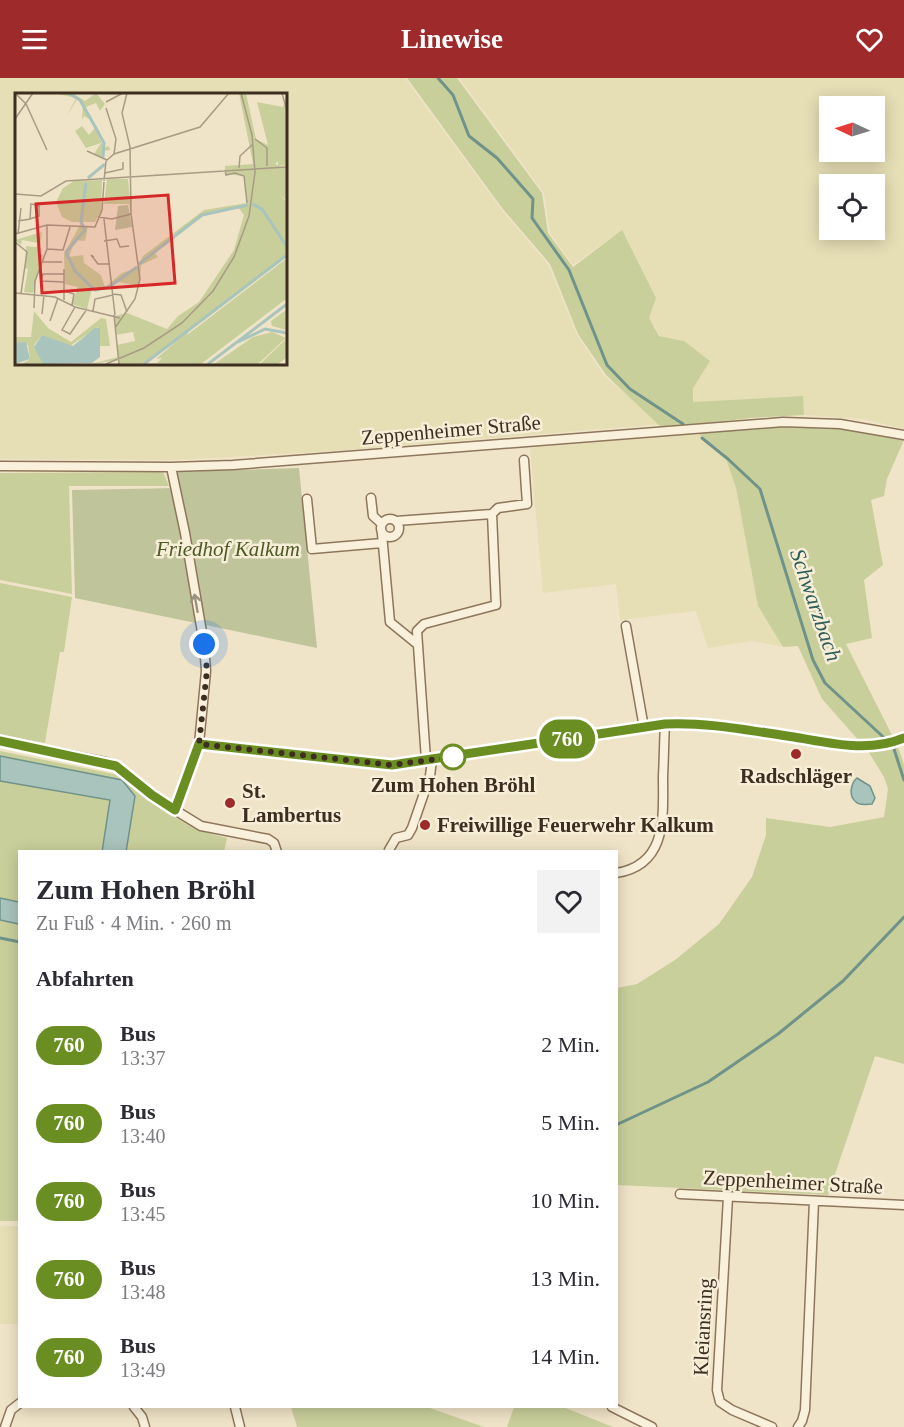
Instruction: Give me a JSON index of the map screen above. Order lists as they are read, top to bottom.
{
  "streets": {
    "street": ["Zeppenheimer Straße", "Kleiansring"]
  },
  "crossings": [
    ["Zeppenheimer Straße", "Kleiansring"]
  ],
  "water": ["Schwarzbach"],
  "parks": ["Friedhof Kalkum"],
  "places": [
    "Radschläger",
    "Zum Hohen Bröhl",
    "St. Lambertus",
    "Freiwillige Feuerwehr Kalkum"
  ],
  "lines": ["bus line 760"],
  "north": "left",
  "page": {
    "header": "Linewise",
    "on_map": "760",
    "heading": [
      ["Zum Hohen Bröhl", "Zu Fuß · 4 Min. · 260 m"],
      "Abfahrten"
    ],
    "list": [
      {
        "mark": "760",
        "name": "Bus",
        "note": "13:37",
        "value": "2 Min."
      },
      {
        "mark": "760",
        "name": "Bus",
        "note": "13:40",
        "value": "5 Min."
      },
      {
        "mark": "760",
        "name": "Bus",
        "note": "13:45",
        "value": "10 Min."
      },
      {
        "mark": "760",
        "name": "Bus",
        "note": "13:48",
        "value": "13 Min."
      },
      {
        "mark": "760",
        "name": "Bus",
        "note": "13:49",
        "value": "14 Min."
      }
    ]
  }
}
